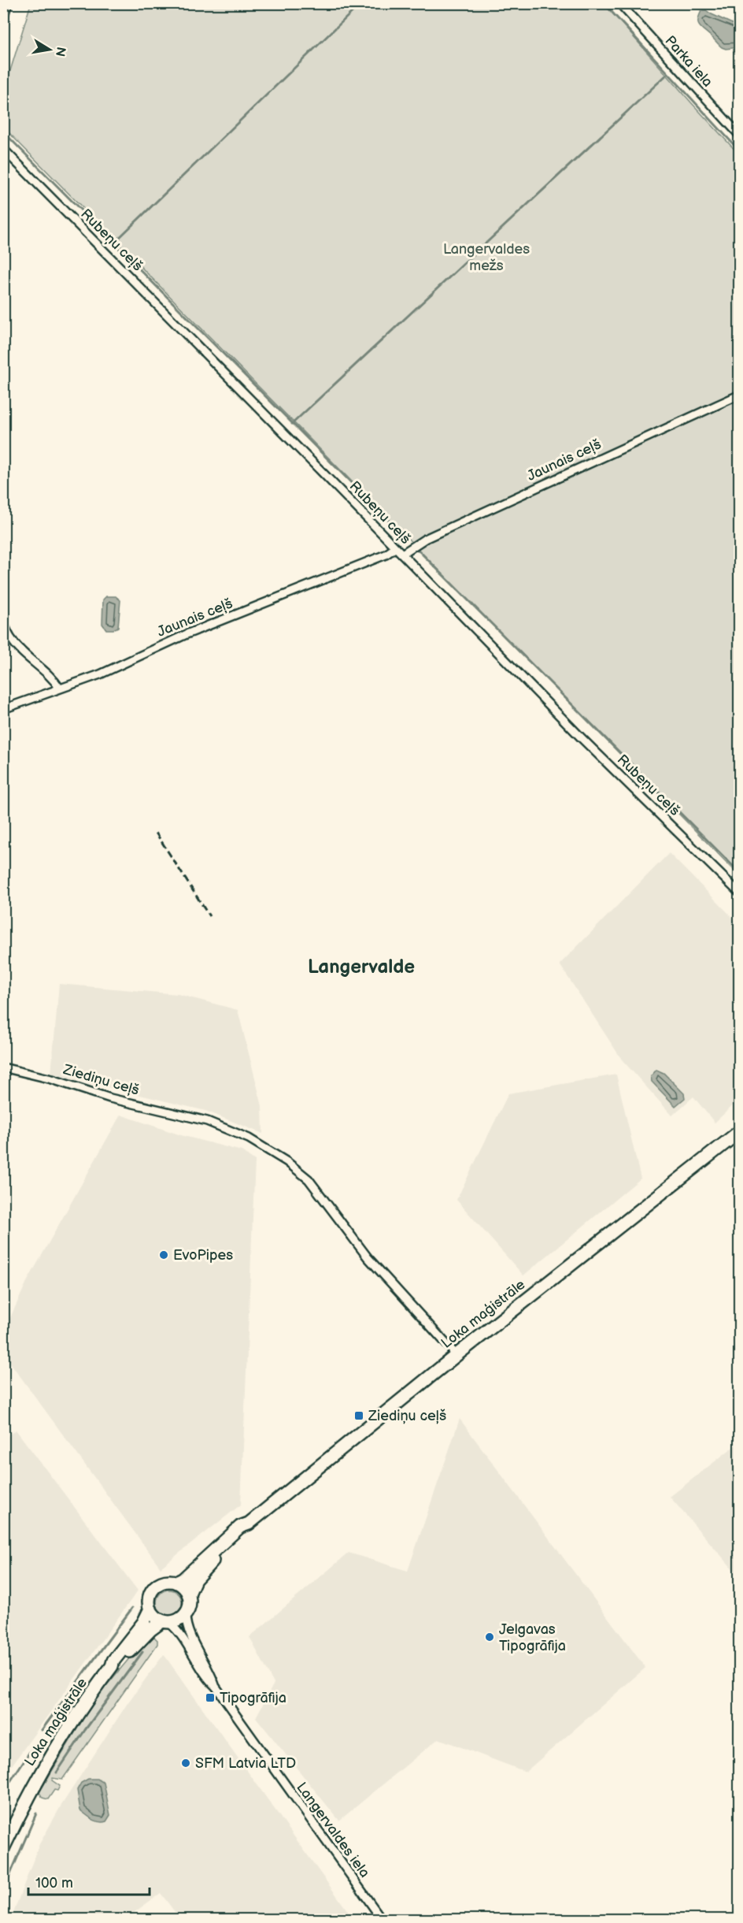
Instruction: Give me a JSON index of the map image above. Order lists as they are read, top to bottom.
{
  "streets": {
    "main road": ["Loka maģistrāle"],
    "street": [
      "Parka iela",
      "Rubeņu ceļš",
      "Jaunais ceļš",
      "Ziediņu ceļš",
      "Langervaldes iela"
    ]
  },
  "crossings": [
    ["Rubeņu ceļš", "Jaunais ceļš"],
    ["Ziediņu ceļš", "Loka maģistrāle"],
    ["Loka maģistrāle", "Langervaldes iela"]
  ],
  "districts": ["Langervalde"],
  "parks": ["Langervaldes mežs"],
  "places": {
    "other": ["EvoPipes", "Jelgavas Tipogrāfija", "SFM Latvia LTD"],
    "transit": ["Ziediņu ceļš", "Tipogrāfija"]
  },
  "scale_bar": "100 m",
  "north": "right"
}
